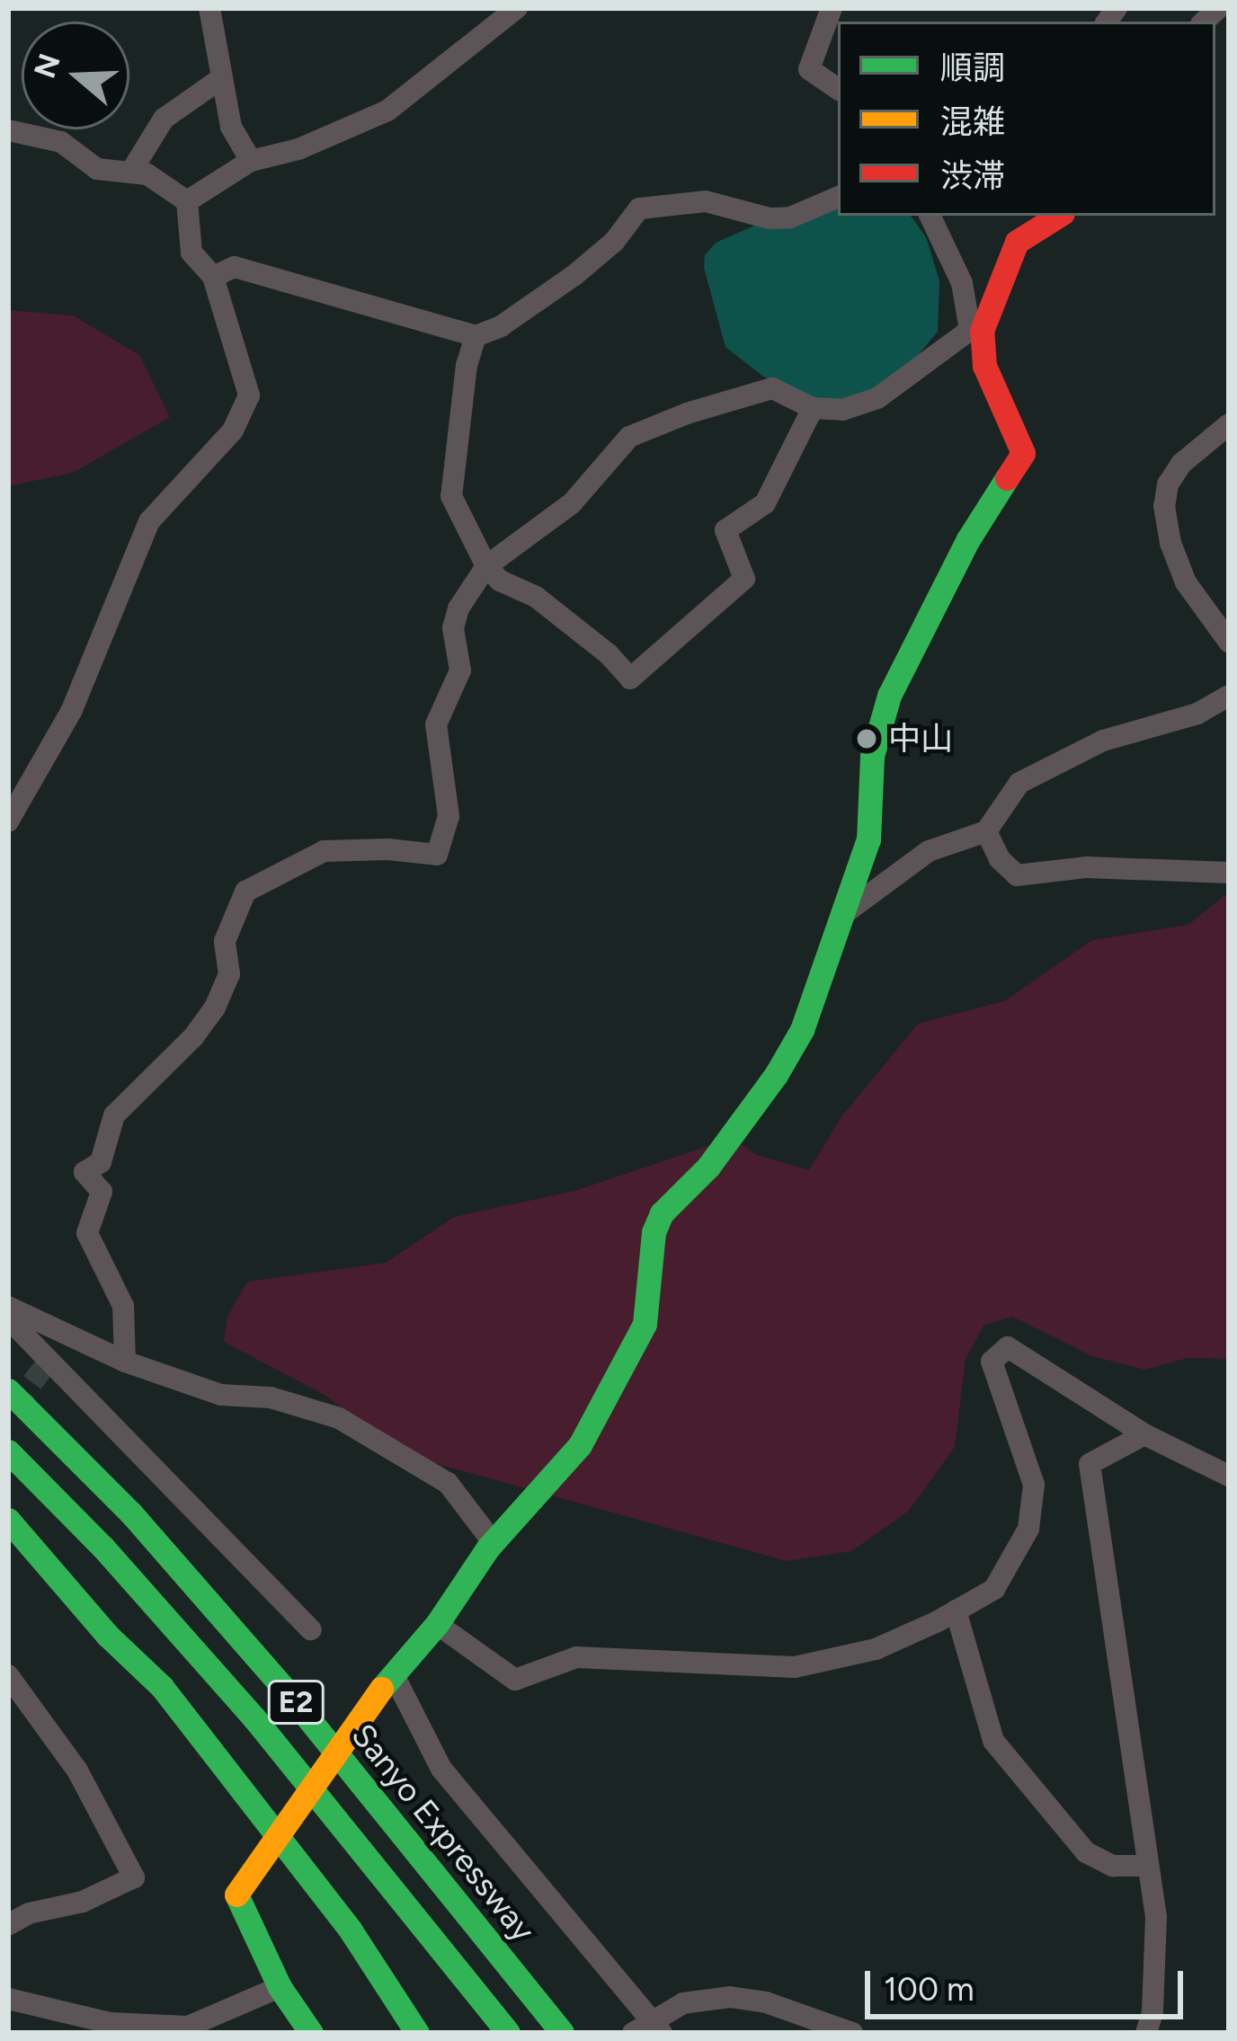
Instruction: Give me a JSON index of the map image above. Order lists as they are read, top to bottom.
{
  "streets": {
    "main road": ["E2", "Sanyo Expressway"]
  },
  "places": ["中山"],
  "legend": ["順調", "混雑", "渋滞"],
  "scale_bar": "100 m",
  "north": "left"
}
